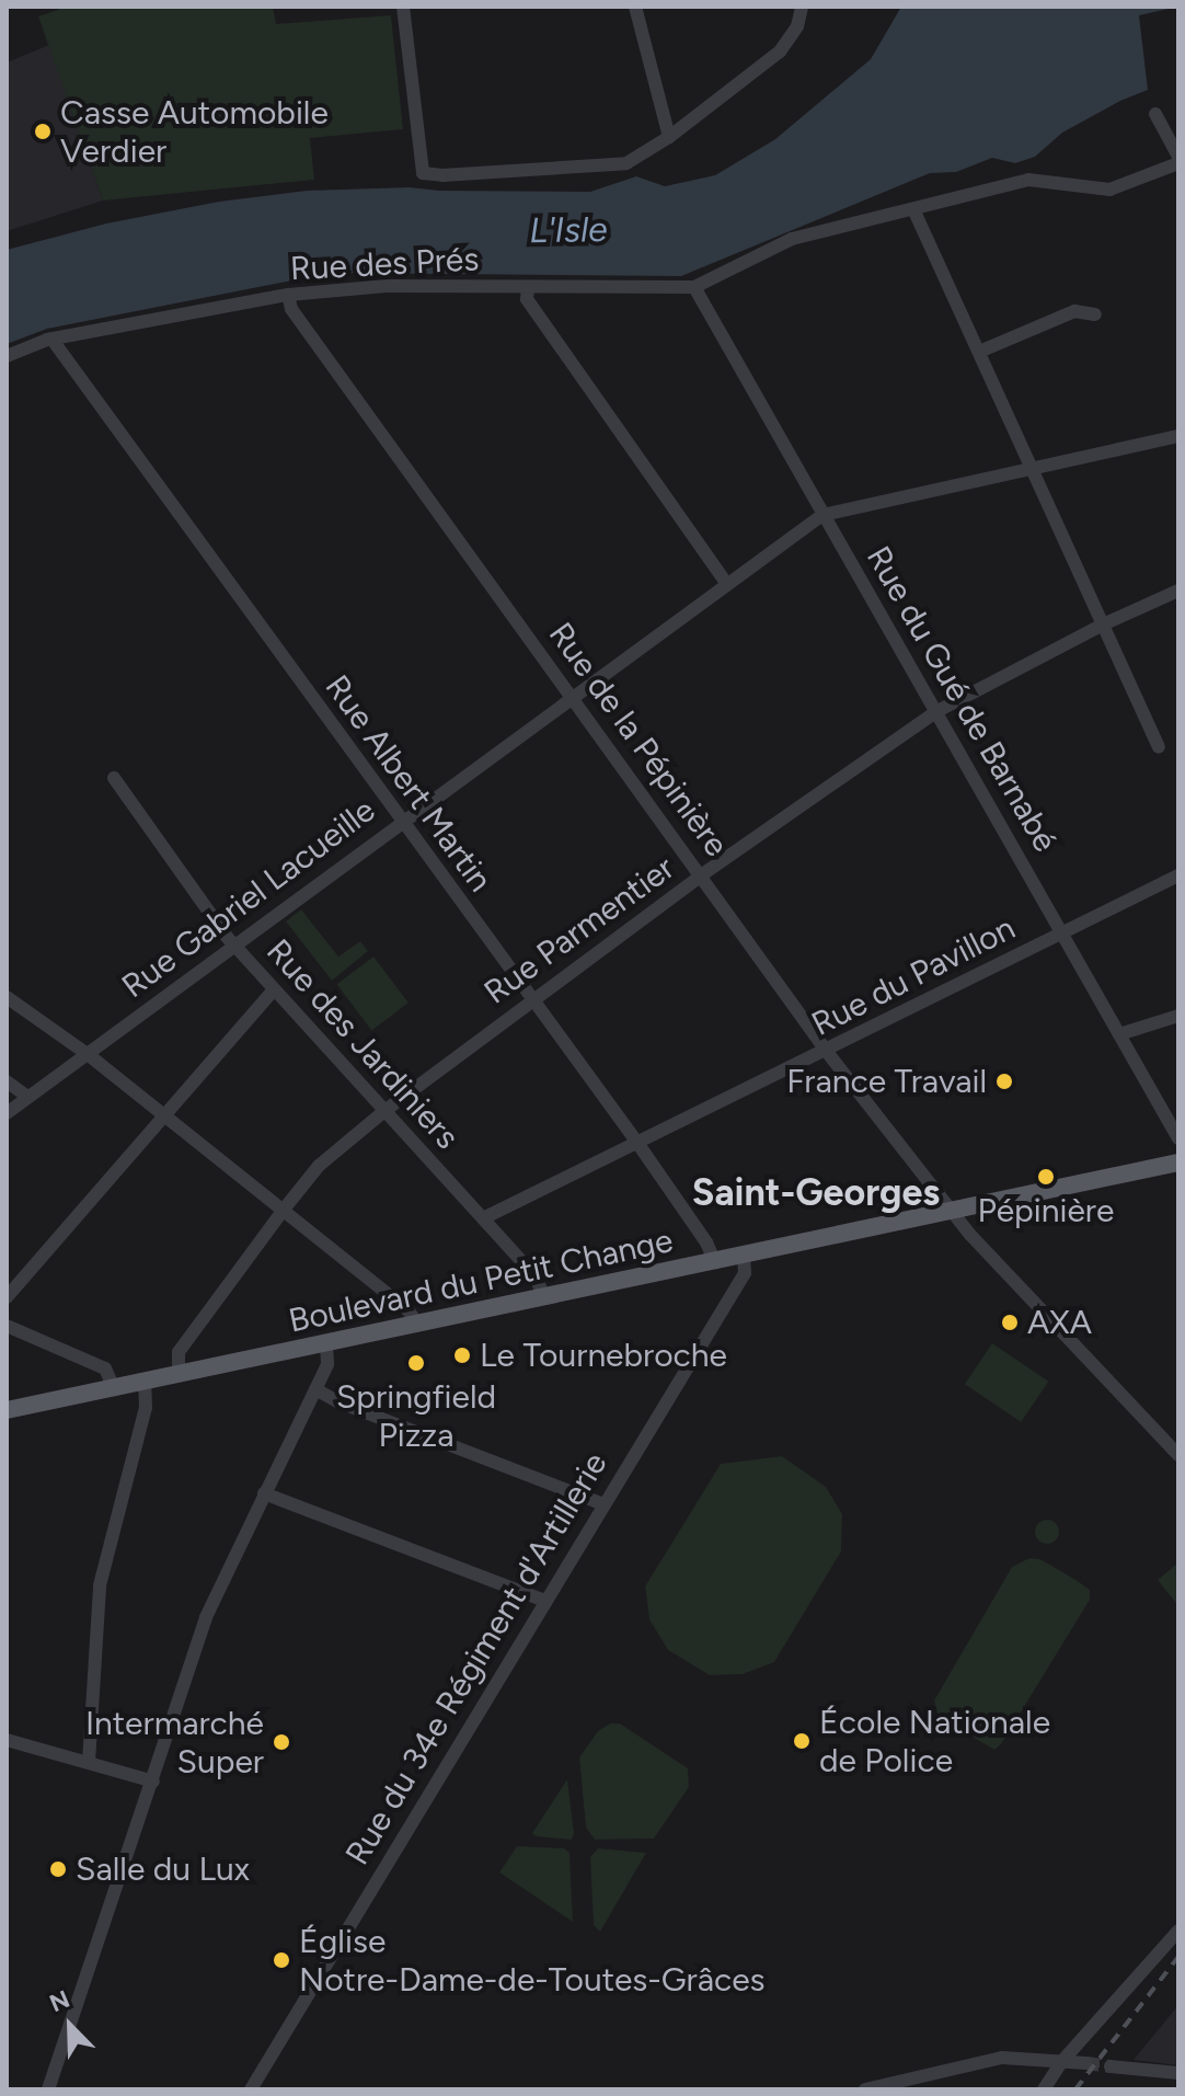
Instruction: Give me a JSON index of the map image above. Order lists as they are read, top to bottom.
{
  "streets": {
    "main road": ["Boulevard du Petit Change"],
    "street": [
      "Rue des Prés",
      "Rue du Gué de Barnabé",
      "Rue de la Pépinière",
      "Rue Albert Martin",
      "Rue Gabriel Lacueille",
      "Rue Parmentier",
      "Rue du Pavillon",
      "Rue des Jardiniers",
      "Rue du 34e Régiment d'Artillerie"
    ]
  },
  "crossings": [
    ["Rue des Prés", "Rue du Gué de Barnabé"],
    ["Rue des Prés", "Rue de la Pépinière"],
    ["Rue des Prés", "Rue Albert Martin"],
    ["Rue du Gué de Barnabé", "Rue Gabriel Lacueille"],
    ["Rue du Gué de Barnabé", "Rue Parmentier"],
    ["Rue du Gué de Barnabé", "Rue du Pavillon"],
    ["Rue de la Pépinière", "Rue Gabriel Lacueille"],
    ["Rue de la Pépinière", "Rue Parmentier"],
    ["Rue de la Pépinière", "Rue du Pavillon"],
    ["Rue de la Pépinière", "Boulevard du Petit Change"],
    ["Rue Albert Martin", "Rue Gabriel Lacueille"],
    ["Rue Albert Martin", "Rue Parmentier"],
    ["Rue Albert Martin", "Rue du Pavillon"],
    ["Rue Albert Martin", "Boulevard du Petit Change"],
    ["Rue Gabriel Lacueille", "Rue des Jardiniers"],
    ["Rue Parmentier", "Rue des Jardiniers"],
    ["Rue Parmentier", "Boulevard du Petit Change"],
    ["Rue du Pavillon", "Rue des Jardiniers"],
    ["Rue des Jardiniers", "Boulevard du Petit Change"],
    ["Boulevard du Petit Change", "Rue du 34e Régiment d'Artillerie"]
  ],
  "districts": ["Saint-Georges"],
  "water": ["L'Isle"],
  "places": [
    "Casse Automobile Verdier",
    "France Travail",
    "Pépinière",
    "AXA",
    "Le Tournebroche",
    "Springfield Pizza",
    "École Nationale de Police",
    "Intermarché Super",
    "Salle du Lux",
    "Église Notre-Dame-de-Toutes-Grâces"
  ],
  "north": "top left"
}
